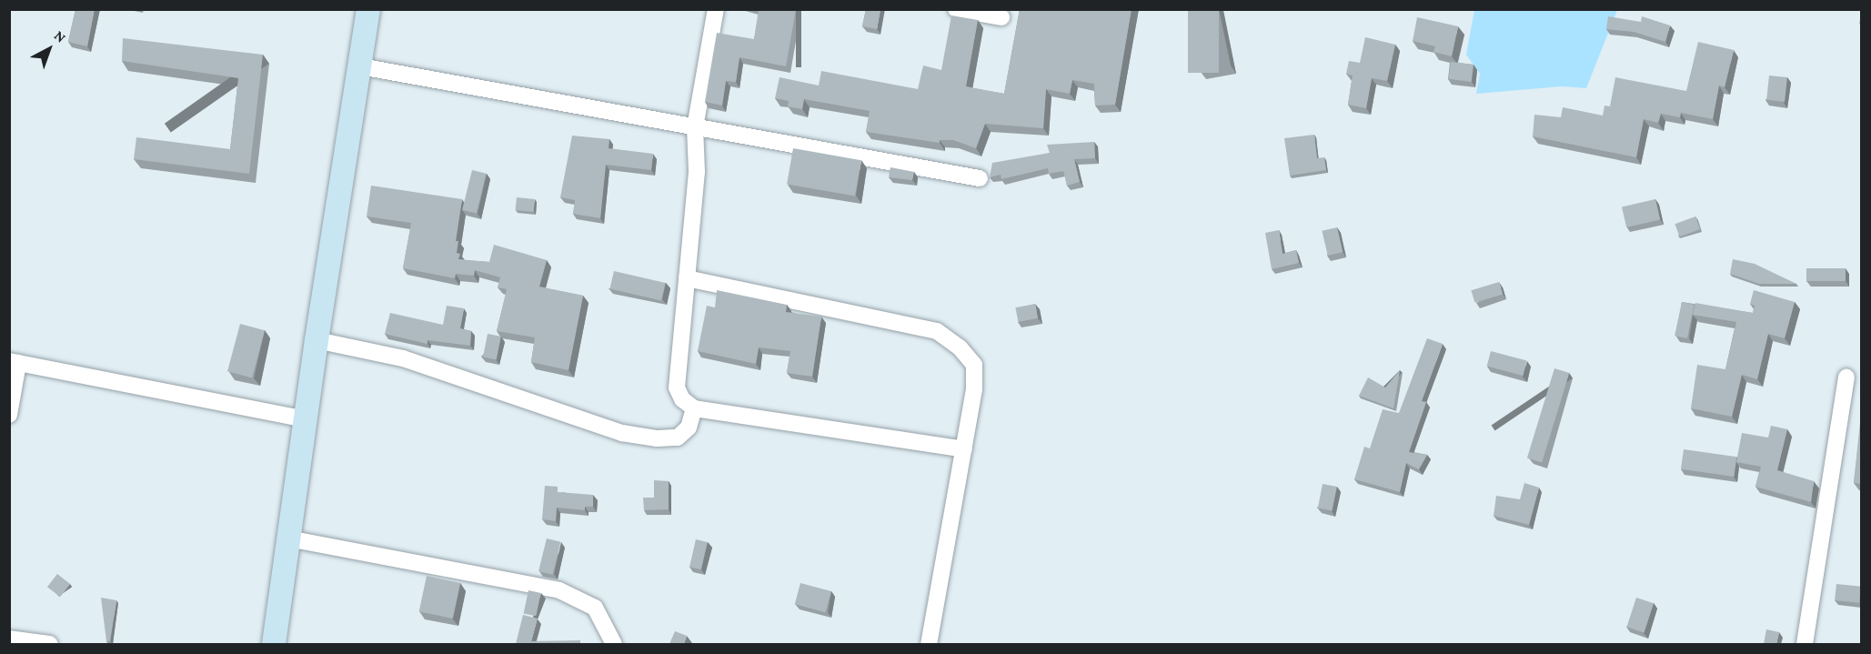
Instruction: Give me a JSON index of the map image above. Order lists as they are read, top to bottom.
{
  "north": "top right"
}
